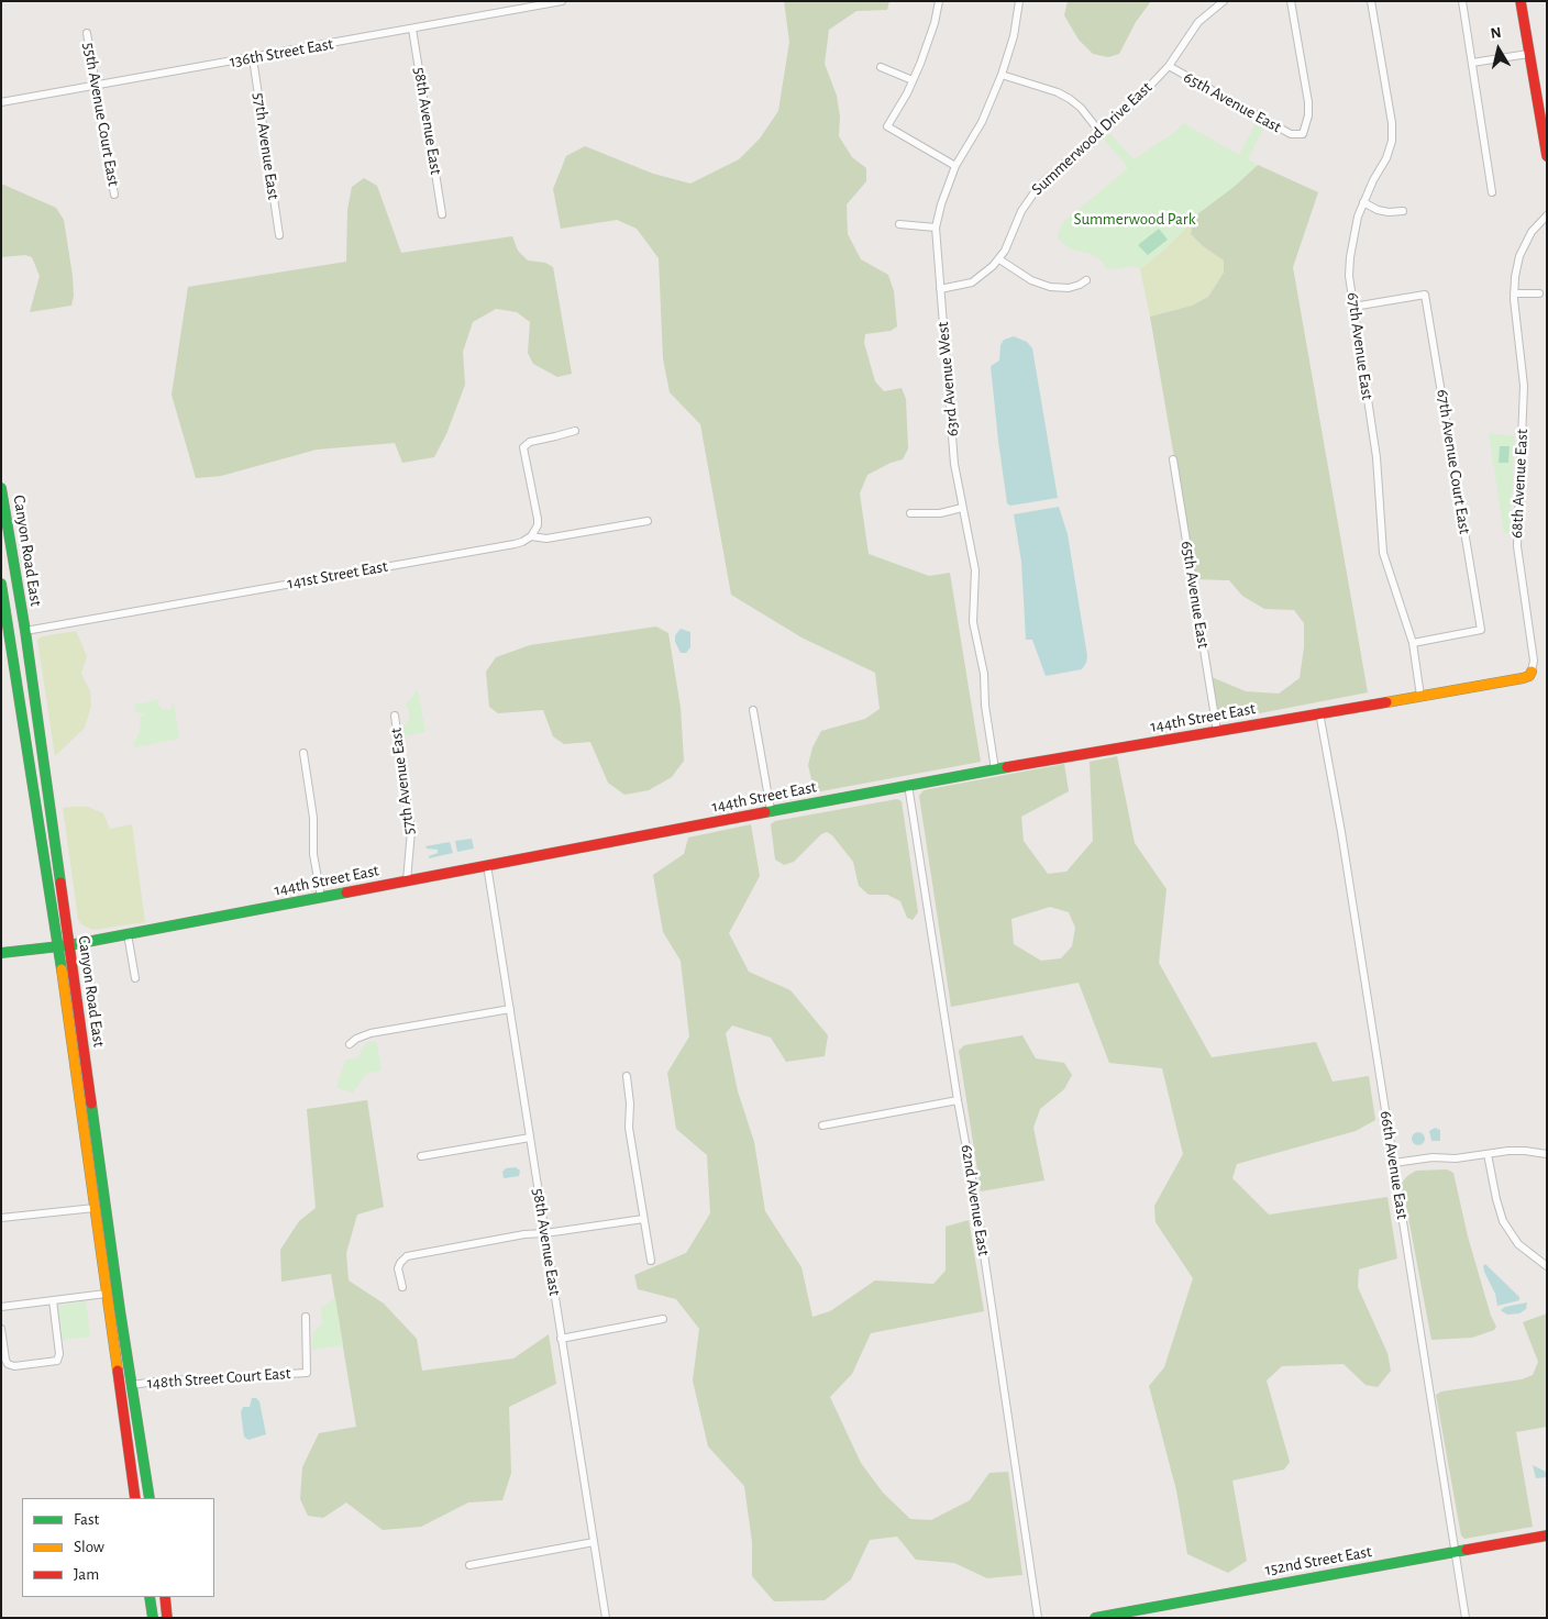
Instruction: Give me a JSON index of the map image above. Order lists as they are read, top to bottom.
{
  "streets": {
    "street": [
      "136th Street East",
      "65th Avenue East",
      "55th Avenue Court East",
      "58th Avenue East",
      "Summerwood Drive East",
      "57th Avenue East",
      "67th Avenue East",
      "63rd Avenue West",
      "67th Avenue Court East",
      "68th Avenue East",
      "Canyon Road East",
      "141st Street East",
      "144th Street East",
      "66th Avenue East",
      "62nd Avenue East",
      "148th Street Court East",
      "152nd Street East"
    ]
  },
  "crossings": [
    ["136th Street East", "55th Avenue Court East"],
    ["136th Street East", "58th Avenue East"],
    ["136th Street East", "57th Avenue East"],
    ["65th Avenue East", "Summerwood Drive East"],
    ["65th Avenue East", "144th Street East"],
    ["58th Avenue East", "144th Street East"],
    ["Summerwood Drive East", "63rd Avenue West"],
    ["57th Avenue East", "144th Street East"],
    ["67th Avenue East", "67th Avenue Court East"],
    ["67th Avenue East", "144th Street East"],
    ["63rd Avenue West", "144th Street East"],
    ["68th Avenue East", "144th Street East"],
    ["Canyon Road East", "141st Street East"],
    ["Canyon Road East", "144th Street East"],
    ["Canyon Road East", "148th Street Court East"],
    ["144th Street East", "66th Avenue East"],
    ["144th Street East", "62nd Avenue East"],
    ["66th Avenue East", "152nd Street East"]
  ],
  "parks": ["Summerwood Park"],
  "legend": ["Fast", "Slow", "Jam"],
  "north": "top"
}
